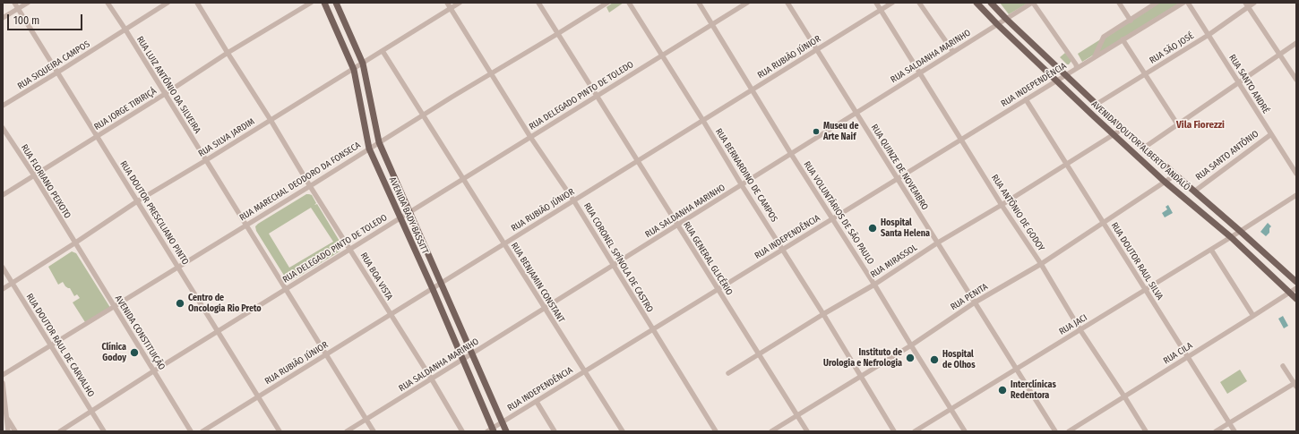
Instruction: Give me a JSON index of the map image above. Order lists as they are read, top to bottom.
{
  "streets": {
    "main road": ["AVENIDA DOUTOR ALBERTO ANDALÓ", "AVENIDA BADY BASSITT"],
    "street": [
      "RUA SÃO JOSÉ",
      "RUA SALDANHA MARINHO",
      "RUA RUBIÃO JÚNIOR",
      "RUA SIQUEIRA CAMPOS",
      "RUA SANTO ANDRÉ",
      "RUA LUIZ ANTÔNIO DA SILVEIRA",
      "RUA INDEPENDÊNCIA",
      "RUA DELEGADO PINTO DE TOLEDO",
      "RUA JORGE TIBIRIÇÁ",
      "RUA SILVA JARDIM",
      "RUA SANTO ANTÔNIO",
      "RUA QUINZE DE NOVEMBRO",
      "RUA BERNARDINO DE CAMPOS",
      "RUA FLORIANO PEIXOTO",
      "RUA MARECHAL DEODORO DA FONSECA",
      "RUA DOUTOR PRESCILIANO PINTO",
      "RUA VOLUNTÁRIOS DE SÃO PAULO",
      "RUA ANTÔNIO DE GODOY",
      "RUA CORONEL SPÍNOLA DE CASTRO",
      "RUA GENERAL GLICÉRIO",
      "RUA MIRASSOL",
      "RUA DOUTOR RAUL SILVA",
      "RUA BOA VISTA",
      "RUA BENJAMIN CONSTANT",
      "RUA PENITA",
      "RUA JACI",
      "AVENIDA CONSTITUIÇÃO",
      "RUA DOUTOR RAUL DE CARVALHO",
      "RUA CILA"
    ]
  },
  "crossings": [
    ["RUA SÃO JOSÉ", "RUA SANTO ANDRÉ"],
    ["RUA SÃO JOSÉ", "AVENIDA DOUTOR ALBERTO ANDALÓ"],
    ["RUA SALDANHA MARINHO", "RUA LUIZ ANTÔNIO DA SILVEIRA"],
    ["RUA SALDANHA MARINHO", "AVENIDA DOUTOR ALBERTO ANDALÓ"],
    ["RUA SALDANHA MARINHO", "RUA QUINZE DE NOVEMBRO"],
    ["RUA SALDANHA MARINHO", "RUA BERNARDINO DE CAMPOS"],
    ["RUA SALDANHA MARINHO", "RUA VOLUNTÁRIOS DE SÃO PAULO"],
    ["RUA SALDANHA MARINHO", "RUA ANTÔNIO DE GODOY"],
    ["RUA SALDANHA MARINHO", "AVENIDA BADY BASSITT"],
    ["RUA SALDANHA MARINHO", "RUA CORONEL SPÍNOLA DE CASTRO"],
    ["RUA SALDANHA MARINHO", "RUA GENERAL GLICÉRIO"],
    ["RUA SALDANHA MARINHO", "RUA BOA VISTA"],
    ["RUA SALDANHA MARINHO", "RUA BENJAMIN CONSTANT"],
    ["RUA RUBIÃO JÚNIOR", "RUA LUIZ ANTÔNIO DA SILVEIRA"],
    ["RUA RUBIÃO JÚNIOR", "RUA QUINZE DE NOVEMBRO"],
    ["RUA RUBIÃO JÚNIOR", "RUA BERNARDINO DE CAMPOS"],
    ["RUA RUBIÃO JÚNIOR", "RUA DOUTOR PRESCILIANO PINTO"],
    ["RUA RUBIÃO JÚNIOR", "RUA VOLUNTÁRIOS DE SÃO PAULO"],
    ["RUA RUBIÃO JÚNIOR", "RUA ANTÔNIO DE GODOY"],
    ["RUA RUBIÃO JÚNIOR", "AVENIDA BADY BASSITT"],
    ["RUA RUBIÃO JÚNIOR", "RUA CORONEL SPÍNOLA DE CASTRO"],
    ["RUA RUBIÃO JÚNIOR", "RUA GENERAL GLICÉRIO"],
    ["RUA RUBIÃO JÚNIOR", "RUA BOA VISTA"],
    ["RUA RUBIÃO JÚNIOR", "RUA BENJAMIN CONSTANT"],
    ["RUA SIQUEIRA CAMPOS", "RUA LUIZ ANTÔNIO DA SILVEIRA"],
    ["RUA SIQUEIRA CAMPOS", "RUA DOUTOR PRESCILIANO PINTO"],
    ["RUA SANTO ANDRÉ", "RUA SANTO ANTÔNIO"],
    ["RUA LUIZ ANTÔNIO DA SILVEIRA", "RUA DELEGADO PINTO DE TOLEDO"],
    ["RUA LUIZ ANTÔNIO DA SILVEIRA", "RUA JORGE TIBIRIÇÁ"],
    ["RUA LUIZ ANTÔNIO DA SILVEIRA", "RUA SILVA JARDIM"],
    ["RUA LUIZ ANTÔNIO DA SILVEIRA", "RUA MARECHAL DEODORO DA FONSECA"],
    ["RUA INDEPENDÊNCIA", "AVENIDA DOUTOR ALBERTO ANDALÓ"],
    ["RUA INDEPENDÊNCIA", "RUA QUINZE DE NOVEMBRO"],
    ["RUA INDEPENDÊNCIA", "RUA BERNARDINO DE CAMPOS"],
    ["RUA INDEPENDÊNCIA", "RUA VOLUNTÁRIOS DE SÃO PAULO"],
    ["RUA INDEPENDÊNCIA", "RUA ANTÔNIO DE GODOY"],
    ["RUA INDEPENDÊNCIA", "AVENIDA BADY BASSITT"],
    ["RUA INDEPENDÊNCIA", "RUA CORONEL SPÍNOLA DE CASTRO"],
    ["RUA INDEPENDÊNCIA", "RUA GENERAL GLICÉRIO"],
    ["RUA INDEPENDÊNCIA", "RUA DOUTOR RAUL SILVA"],
    ["RUA INDEPENDÊNCIA", "RUA BENJAMIN CONSTANT"],
    ["RUA DELEGADO PINTO DE TOLEDO", "RUA BERNARDINO DE CAMPOS"],
    ["RUA DELEGADO PINTO DE TOLEDO", "RUA DOUTOR PRESCILIANO PINTO"],
    ["RUA DELEGADO PINTO DE TOLEDO", "RUA VOLUNTÁRIOS DE SÃO PAULO"],
    ["RUA DELEGADO PINTO DE TOLEDO", "AVENIDA BADY BASSITT"],
    ["RUA DELEGADO PINTO DE TOLEDO", "RUA CORONEL SPÍNOLA DE CASTRO"],
    ["RUA DELEGADO PINTO DE TOLEDO", "RUA GENERAL GLICÉRIO"],
    ["RUA DELEGADO PINTO DE TOLEDO", "RUA BOA VISTA"],
    ["RUA DELEGADO PINTO DE TOLEDO", "RUA BENJAMIN CONSTANT"],
    ["RUA DELEGADO PINTO DE TOLEDO", "AVENIDA CONSTITUIÇÃO"],
    ["RUA DELEGADO PINTO DE TOLEDO", "RUA DOUTOR RAUL DE CARVALHO"],
    ["RUA JORGE TIBIRIÇÁ", "RUA FLORIANO PEIXOTO"],
    ["RUA JORGE TIBIRIÇÁ", "RUA DOUTOR PRESCILIANO PINTO"],
    ["RUA JORGE TIBIRIÇÁ", "RUA BOA VISTA"],
    ["RUA SILVA JARDIM", "RUA FLORIANO PEIXOTO"],
    ["RUA SILVA JARDIM", "RUA DOUTOR PRESCILIANO PINTO"],
    ["RUA SILVA JARDIM", "AVENIDA BADY BASSITT"],
    ["RUA SILVA JARDIM", "RUA CORONEL SPÍNOLA DE CASTRO"],
    ["RUA SILVA JARDIM", "RUA BOA VISTA"],
    ["RUA SILVA JARDIM", "RUA BENJAMIN CONSTANT"],
    ["RUA SILVA JARDIM", "AVENIDA CONSTITUIÇÃO"],
    ["RUA SILVA JARDIM", "RUA DOUTOR RAUL DE CARVALHO"],
    ["AVENIDA DOUTOR ALBERTO ANDALÓ", "RUA SANTO ANTÔNIO"],
    ["AVENIDA DOUTOR ALBERTO ANDALÓ", "RUA MIRASSOL"],
    ["AVENIDA DOUTOR ALBERTO ANDALÓ", "RUA PENITA"],
    ["AVENIDA DOUTOR ALBERTO ANDALÓ", "RUA JACI"],
    ["AVENIDA DOUTOR ALBERTO ANDALÓ", "RUA CILA"],
    ["RUA QUINZE DE NOVEMBRO", "RUA MIRASSOL"],
    ["RUA QUINZE DE NOVEMBRO", "RUA PENITA"],
    ["RUA QUINZE DE NOVEMBRO", "RUA JACI"],
    ["RUA BERNARDINO DE CAMPOS", "RUA MIRASSOL"],
    ["RUA BERNARDINO DE CAMPOS", "RUA PENITA"],
    ["RUA FLORIANO PEIXOTO", "AVENIDA CONSTITUIÇÃO"],
    ["RUA MARECHAL DEODORO DA FONSECA", "RUA DOUTOR PRESCILIANO PINTO"],
    ["RUA MARECHAL DEODORO DA FONSECA", "AVENIDA BADY BASSITT"],
    ["RUA MARECHAL DEODORO DA FONSECA", "RUA CORONEL SPÍNOLA DE CASTRO"],
    ["RUA MARECHAL DEODORO DA FONSECA", "RUA GENERAL GLICÉRIO"],
    ["RUA MARECHAL DEODORO DA FONSECA", "RUA BOA VISTA"],
    ["RUA MARECHAL DEODORO DA FONSECA", "RUA BENJAMIN CONSTANT"],
    ["RUA MARECHAL DEODORO DA FONSECA", "AVENIDA CONSTITUIÇÃO"],
    ["RUA MARECHAL DEODORO DA FONSECA", "RUA DOUTOR RAUL DE CARVALHO"],
    ["RUA VOLUNTÁRIOS DE SÃO PAULO", "RUA MIRASSOL"],
    ["RUA VOLUNTÁRIOS DE SÃO PAULO", "RUA PENITA"],
    ["RUA VOLUNTÁRIOS DE SÃO PAULO", "RUA JACI"],
    ["RUA ANTÔNIO DE GODOY", "RUA MIRASSOL"],
    ["RUA ANTÔNIO DE GODOY", "RUA PENITA"],
    ["RUA ANTÔNIO DE GODOY", "RUA JACI"],
    ["RUA ANTÔNIO DE GODOY", "RUA CILA"],
    ["RUA GENERAL GLICÉRIO", "RUA MIRASSOL"],
    ["RUA GENERAL GLICÉRIO", "RUA PENITA"],
    ["RUA MIRASSOL", "RUA DOUTOR RAUL SILVA"],
    ["RUA DOUTOR RAUL SILVA", "RUA PENITA"],
    ["RUA DOUTOR RAUL SILVA", "RUA JACI"],
    ["RUA DOUTOR RAUL SILVA", "RUA CILA"]
  ],
  "districts": ["Vila Fiorezzi"],
  "places": [
    "Museu de Arte Naif",
    "Hospital Santa Helena",
    "Centro de Oncologia Rio Preto",
    "Clínica Godoy",
    "Instituto de Urologia e Nefrologia",
    "Hospital de Olhos",
    "Interclínicas Redentora"
  ],
  "scale_bar": "100 m"
}
